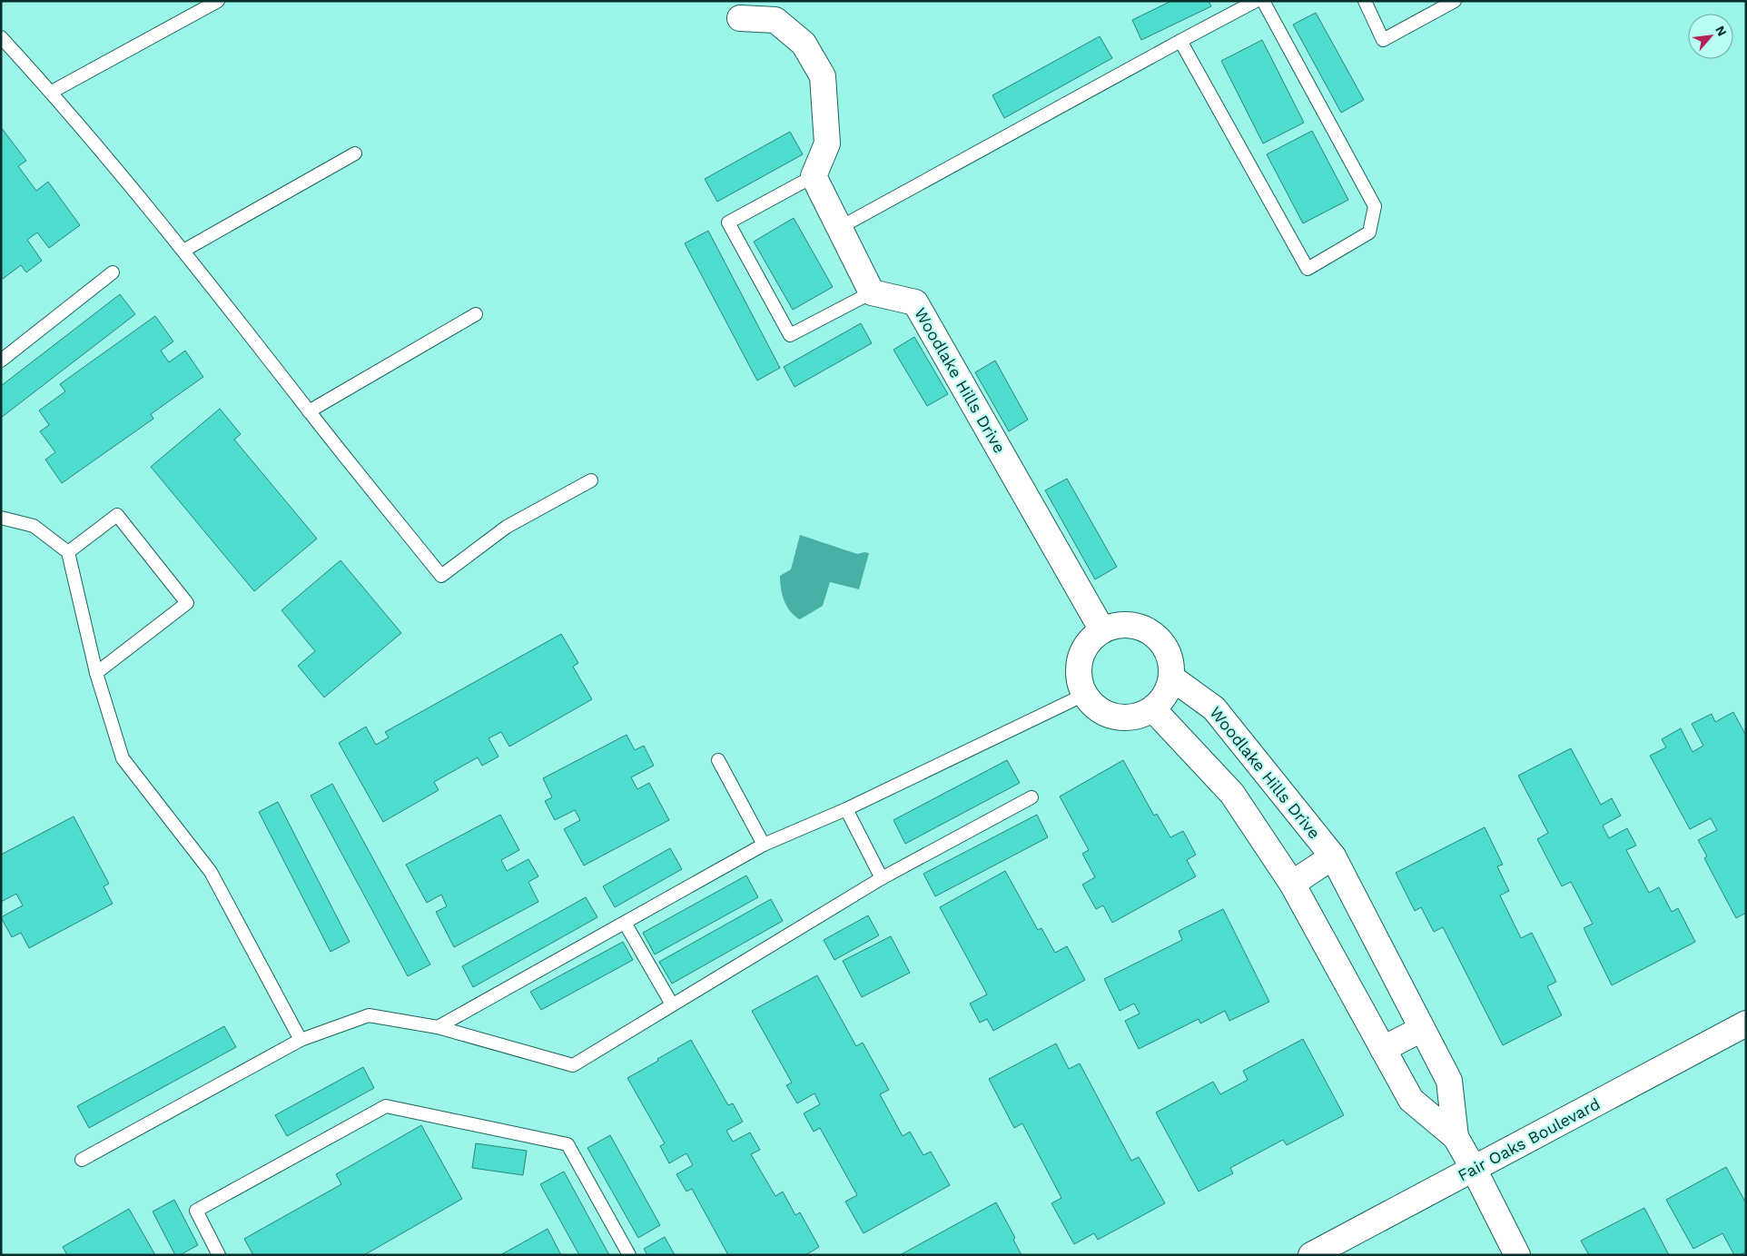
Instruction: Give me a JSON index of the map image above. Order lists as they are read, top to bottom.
{
  "streets": {
    "street": ["Woodlake Hills Drive", "Fair Oaks Boulevard"]
  },
  "crossings": [
    ["Woodlake Hills Drive", "Fair Oaks Boulevard"]
  ],
  "north": "top right"
}
